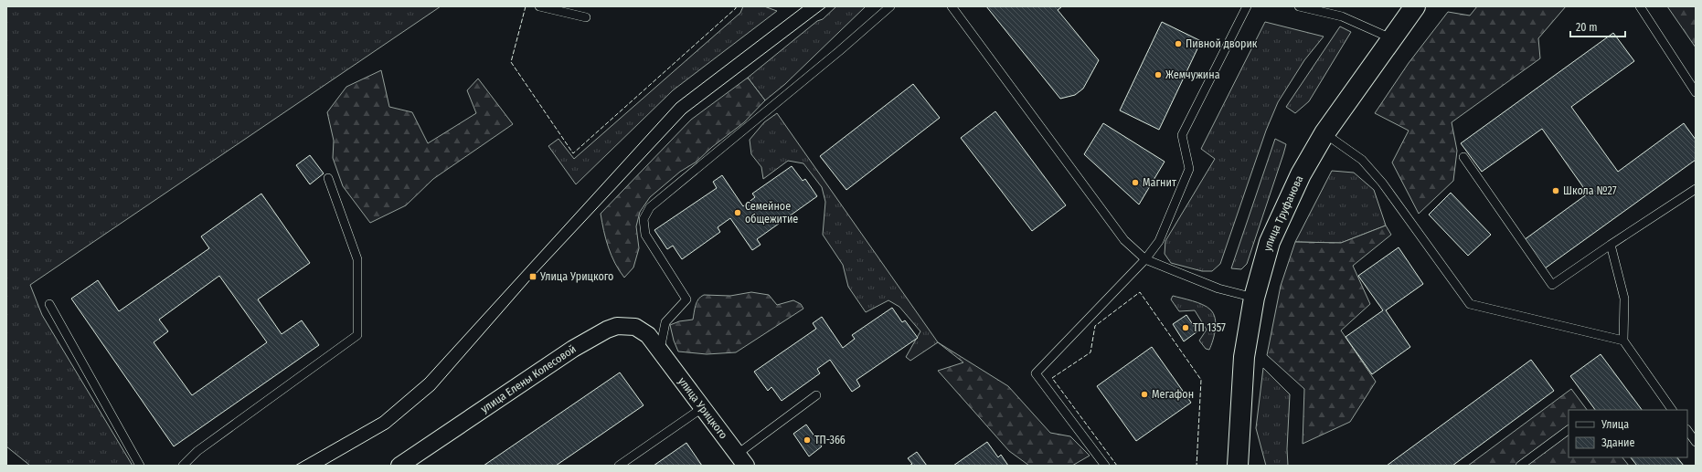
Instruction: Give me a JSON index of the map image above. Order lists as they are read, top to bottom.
{
  "streets": {
    "street": ["улица Труфанова", "улица Елены Колесовой", "улица Урицкого"]
  },
  "crossings": [
    ["улица Елены Колесовой", "улица Урицкого"]
  ],
  "places": {
    "other": [
      "Пивной дворик",
      "Жемчужина",
      "Магнит",
      "Школа №27",
      "Семейное общежитие",
      "ТП 1357",
      "Мегафон",
      "ТП-366"
    ],
    "transit": ["Улица Урицкого"]
  },
  "legend": ["Улица", "Здание"],
  "scale_bar": "20 m"
}
